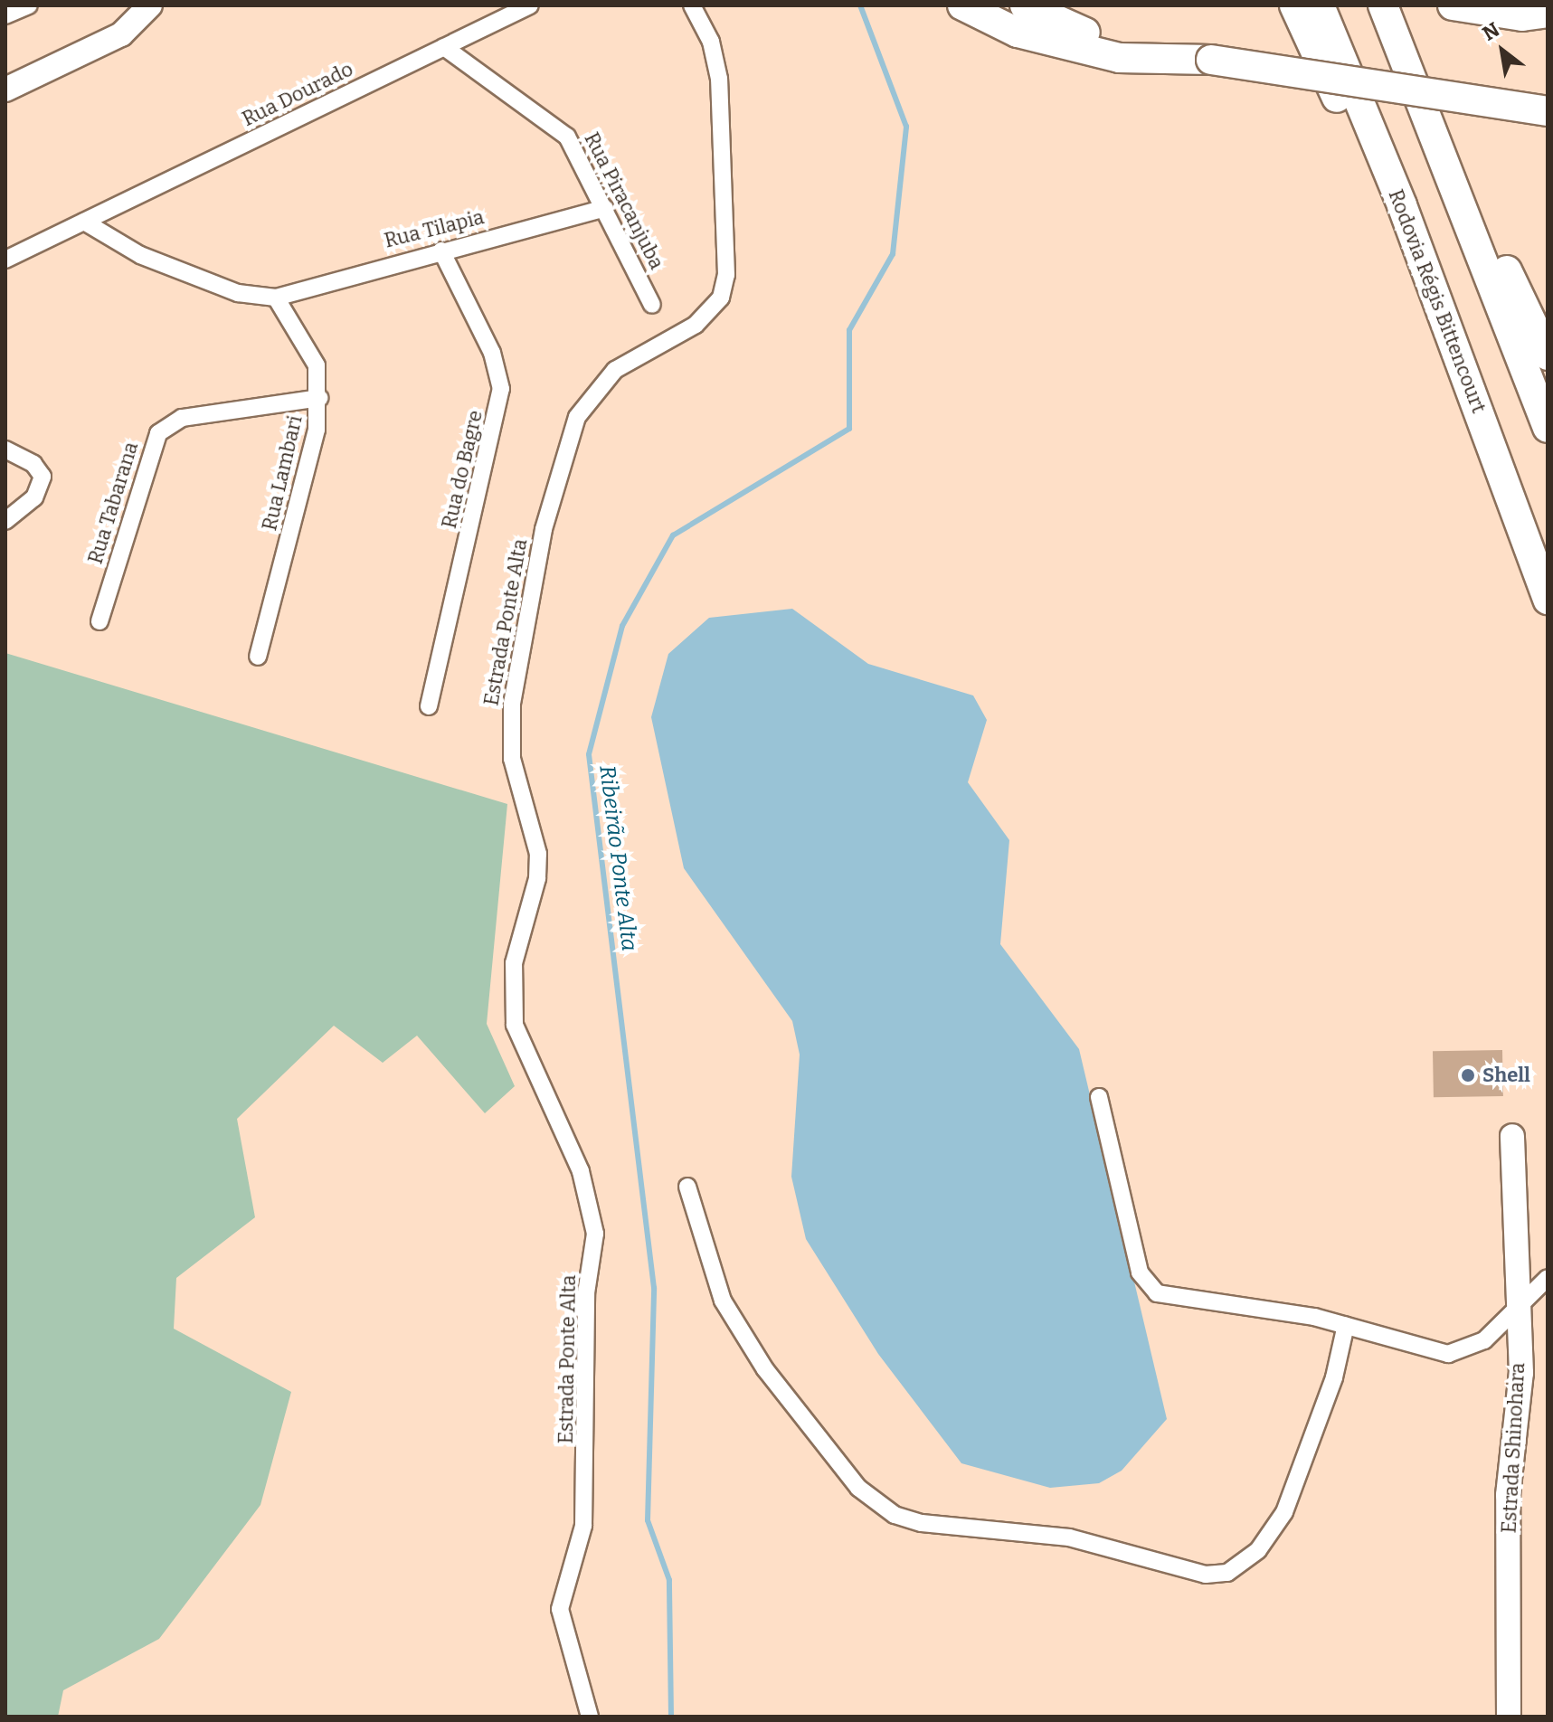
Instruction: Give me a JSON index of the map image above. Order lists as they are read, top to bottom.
{
  "streets": {
    "highway": ["Rodovia Régis Bittencourt"],
    "street": [
      "Rua Dourado",
      "Rua Piracanjuba",
      "Rua Tilapia",
      "Rua do Bagre",
      "Rua Lambari",
      "Rua Tabarana",
      "Estrada Ponte Alta",
      "Estrada Shinohara"
    ]
  },
  "crossings": [
    ["Rua Dourado", "Rua Piracanjuba"],
    ["Rua Piracanjuba", "Rua Tilapia"],
    ["Rua Tilapia", "Rua do Bagre"],
    ["Rua Tilapia", "Rua Lambari"],
    ["Rua Lambari", "Rua Tabarana"]
  ],
  "water": ["Ribeirão Ponte Alta"],
  "places": ["Shell"],
  "north": "top left"
}
